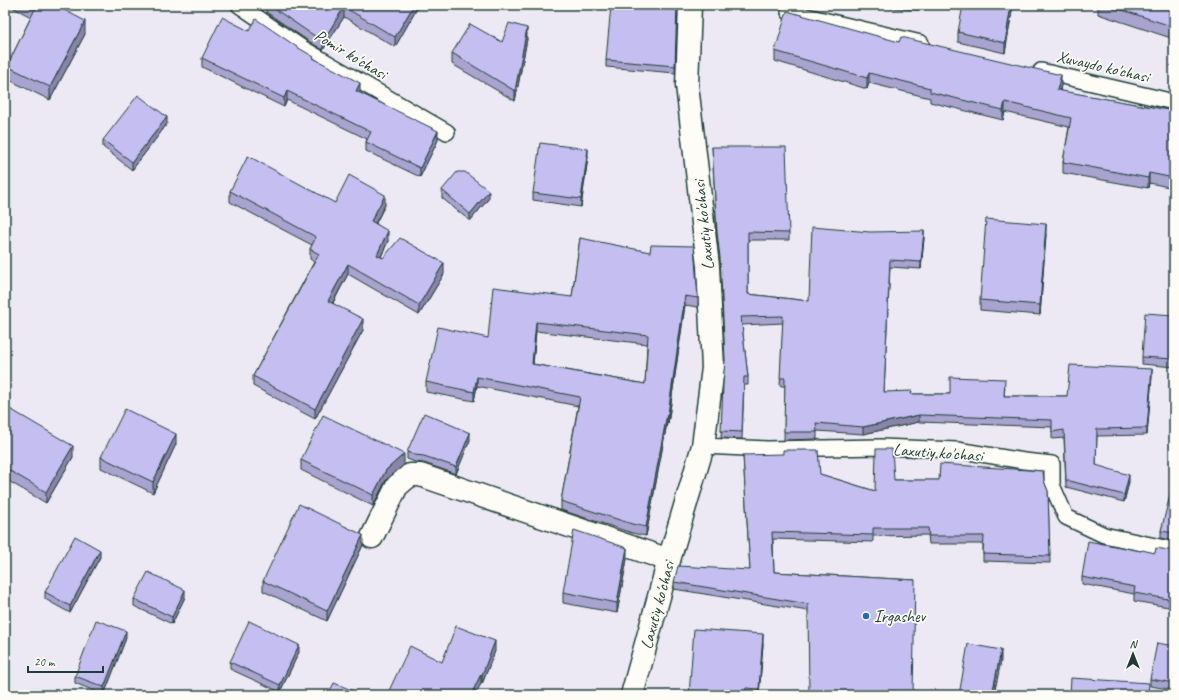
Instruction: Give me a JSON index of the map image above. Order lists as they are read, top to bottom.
{
  "streets": {
    "street": ["Laxutiy ko'chasi"],
    "lane": ["Pomir ko'chasi", "Xuvaydo ko'chasi"]
  },
  "places": ["Irgashev"],
  "scale_bar": "20 m",
  "north": "top"
}
